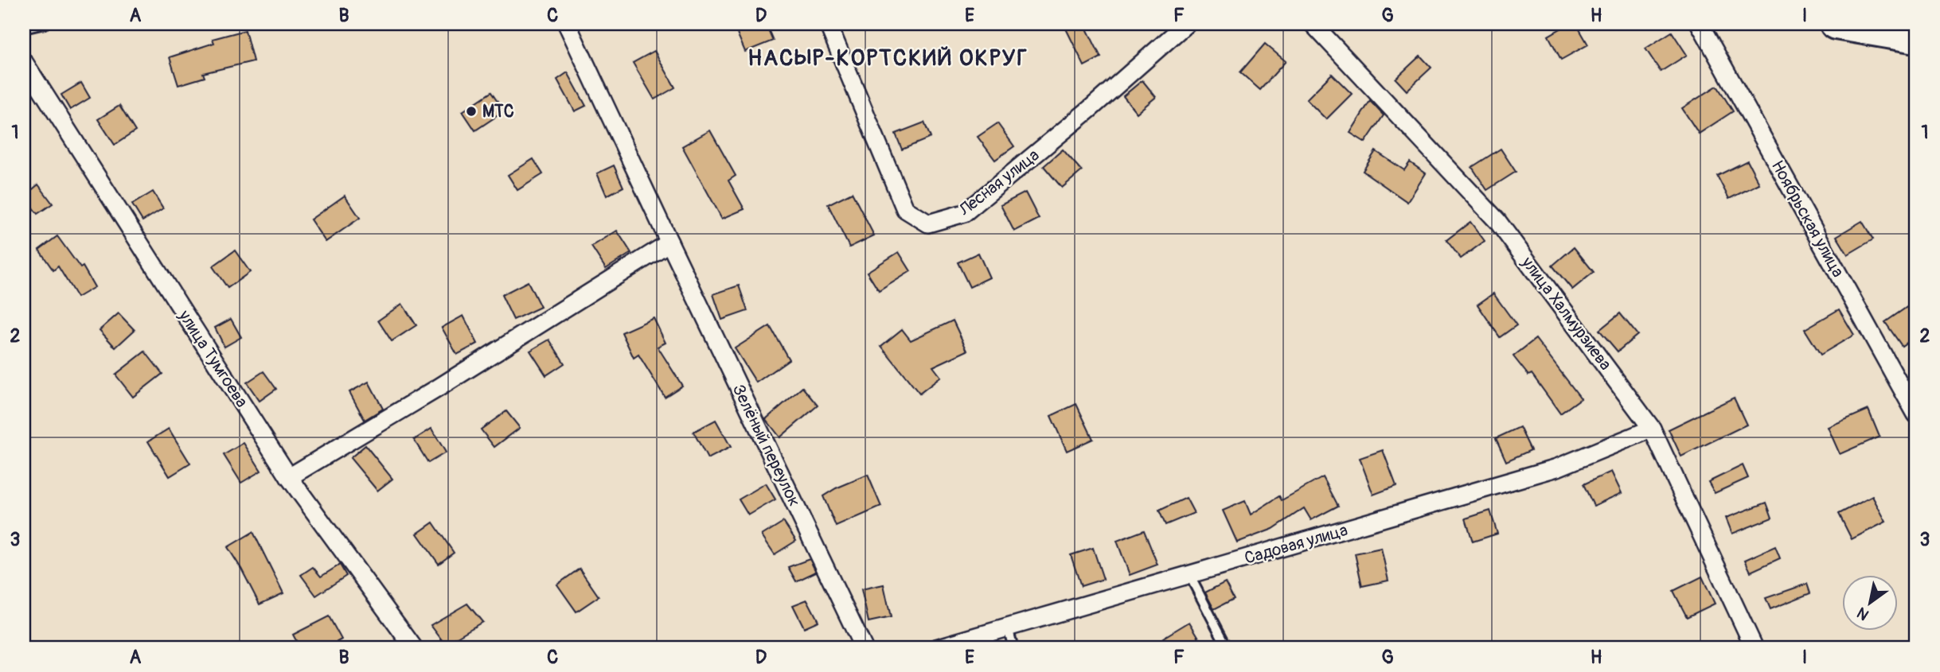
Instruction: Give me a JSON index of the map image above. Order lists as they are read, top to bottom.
{
  "streets": {
    "street": [
      "Лесная улица",
      "Ноябрьская улица",
      "улица Халмурзиева",
      "улица Тумгоева",
      "Зелёный переулок",
      "Садовая улица"
    ]
  },
  "crossings": [
    ["улица Халмурзиева", "Садовая улица"]
  ],
  "districts": ["НАСЫР-КОРТСКИЙ ОКРУГ"],
  "places": ["МТС"],
  "north": "bottom left",
  "grid": {
    "columns": [
      "A",
      "B",
      "C",
      "D",
      "E",
      "F",
      "G",
      "H",
      "I"
    ],
    "rows": ["1", "2", "3"]
  }
}
